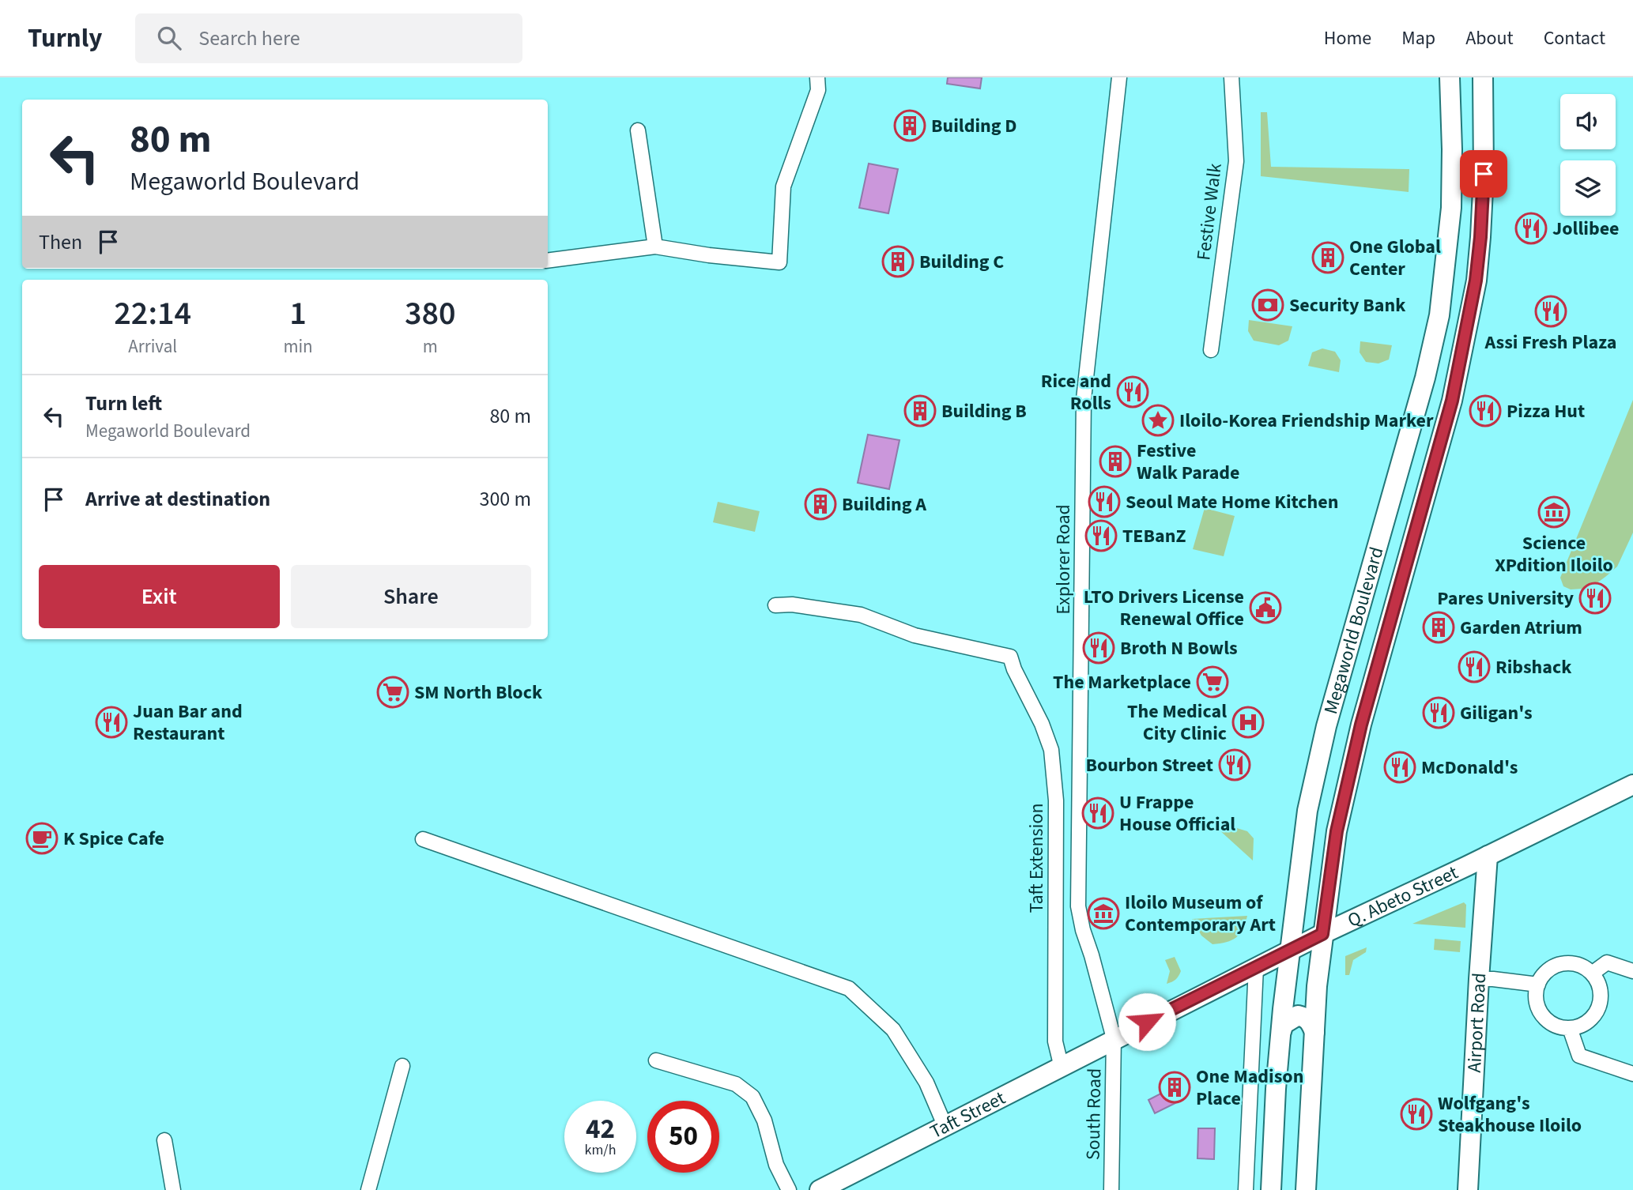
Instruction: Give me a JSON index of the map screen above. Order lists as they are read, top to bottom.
{
  "streets": {
    "main road": [
      "Megaworld Boulevard",
      "Q. Abeto Street",
      "Airport Road",
      "Taft Street"
    ],
    "street": [
      "Festive Walk",
      "Explorer Road",
      "Taft Extension",
      "South Road"
    ]
  },
  "crossings": [
    ["Explorer Road", "Q. Abeto Street"],
    ["Explorer Road", "South Road"],
    ["Explorer Road", "Taft Street"],
    ["Megaworld Boulevard", "Q. Abeto Street"],
    ["Taft Extension", "Taft Street"],
    ["Q. Abeto Street", "Airport Road"],
    ["Q. Abeto Street", "South Road"],
    ["Q. Abeto Street", "Taft Street"],
    ["South Road", "Taft Street"]
  ],
  "places": {
    "building": [
      "Building D",
      "One Global Center",
      "Building C",
      "Building B",
      "Festive Walk Parade",
      "Building A",
      "Garden Atrium",
      "One Madison Place"
    ],
    "restaurant": [
      "Jollibee",
      "Assi Fresh Plaza",
      "Rice and Rolls",
      "Pizza Hut",
      "Seoul Mate Home Kitchen",
      "TEBanZ",
      "Pares University",
      "Broth N Bowls",
      "Ribshack",
      "Giligan's",
      "Juan Bar and Restaurant",
      "Bourbon Street",
      "McDonald's",
      "U Frappe House Official",
      "Wolfgang's Steakhouse Iloilo"
    ],
    "bank": ["Security Bank"],
    "place": ["Iloilo-Korea Friendship Marker"],
    "museum": ["Science XPdition Iloilo", "Iloilo Museum of Contemporary Art"],
    "public building": ["LTO Drivers License Renewal Office"],
    "supermarket": ["The Marketplace", "SM North Block"],
    "hospital": ["The Medical City Clinic"],
    "cafe": ["K Spice Cafe"]
  },
  "page": {
    "header": "Turnly",
    "search": "Search here",
    "nav": [
      "Home",
      "Map",
      "About",
      "Contact"
    ],
    "turn": ["80 m", "Megaworld Boulevard"],
    "then": "Then",
    "eta": [
      "22:14",
      "Arrival",
      "1",
      "min",
      "380",
      "m"
    ],
    "list": [
      {
        "name": "Turn left",
        "note": "Megaworld Boulevard",
        "value": "80 m"
      },
      {
        "name": "Arrive at destination",
        "value": "300 m"
      }
    ],
    "buttons": ["Exit", "Share"],
    "speed": "42 km/h",
    "limit": "50"
  }
}
